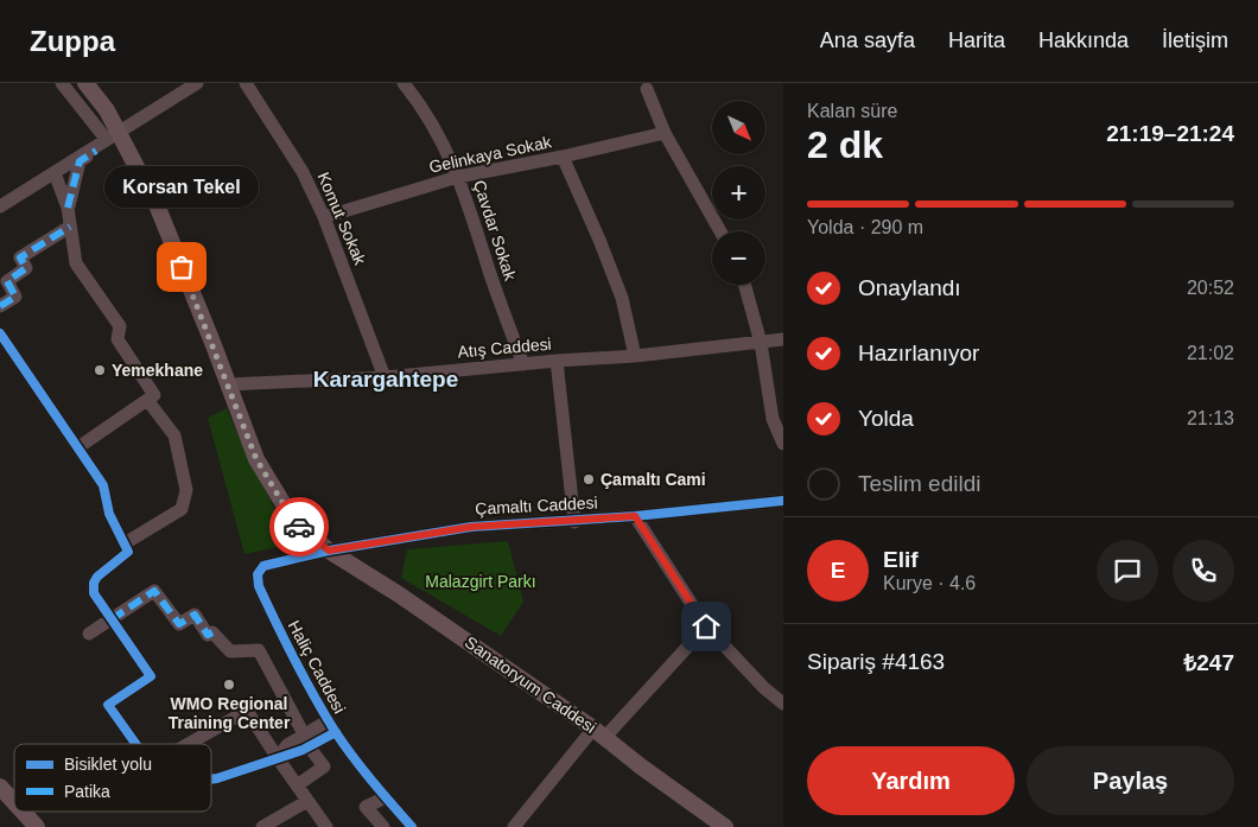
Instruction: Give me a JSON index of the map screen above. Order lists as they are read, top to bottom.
{
  "streets": {
    "main road": ["Sanatoryum Caddesi"],
    "street": [
      "Gelinkaya Sokak",
      "Komut Sokak",
      "Çavdar Sokak",
      "Atış Caddesi",
      "Çamaltı Caddesi",
      "Haliç Caddesi"
    ]
  },
  "crossings": [
    ["Gelinkaya Sokak", "Komut Sokak"],
    ["Gelinkaya Sokak", "Çavdar Sokak"],
    ["Komut Sokak", "Atış Caddesi"],
    ["Çavdar Sokak", "Atış Caddesi"],
    ["Atış Caddesi", "Sanatoryum Caddesi"],
    ["Çamaltı Caddesi", "Haliç Caddesi"],
    ["Çamaltı Caddesi", "Sanatoryum Caddesi"],
    ["Haliç Caddesi", "Sanatoryum Caddesi"]
  ],
  "districts": ["Karargahtepe"],
  "parks": ["Malazgirt Parkı"],
  "places": [
    "Korsan Tekel",
    "Yemekhane",
    "Çamaltı Cami",
    "WMO Regional Training Center"
  ],
  "legend": ["Bisiklet yolu", "Patika"],
  "north": "bottom right",
  "page": {
    "header": "Zuppa",
    "nav": [
      "Ana sayfa",
      "Harita",
      "Hakkında",
      "İletişim"
    ],
    "heading": ["2 dk", "Kalan süre", "21:19–21:24"],
    "panel": [
      "Elif",
      "Kurye · 4.6",
      "Sipariş #4163",
      "₺247"
    ],
    "map_buttons": ["+", "−"],
    "bubble": "Korsan Tekel",
    "bar": "Yolda · 290 m",
    "list": [
      ["Onaylandı", "20:52"],
      ["Hazırlanıyor", "21:02"],
      ["Yolda", "21:13"],
      "Teslim edildi"
    ],
    "round": "E",
    "buttons": ["Yardım", "Paylaş"]
  }
}
